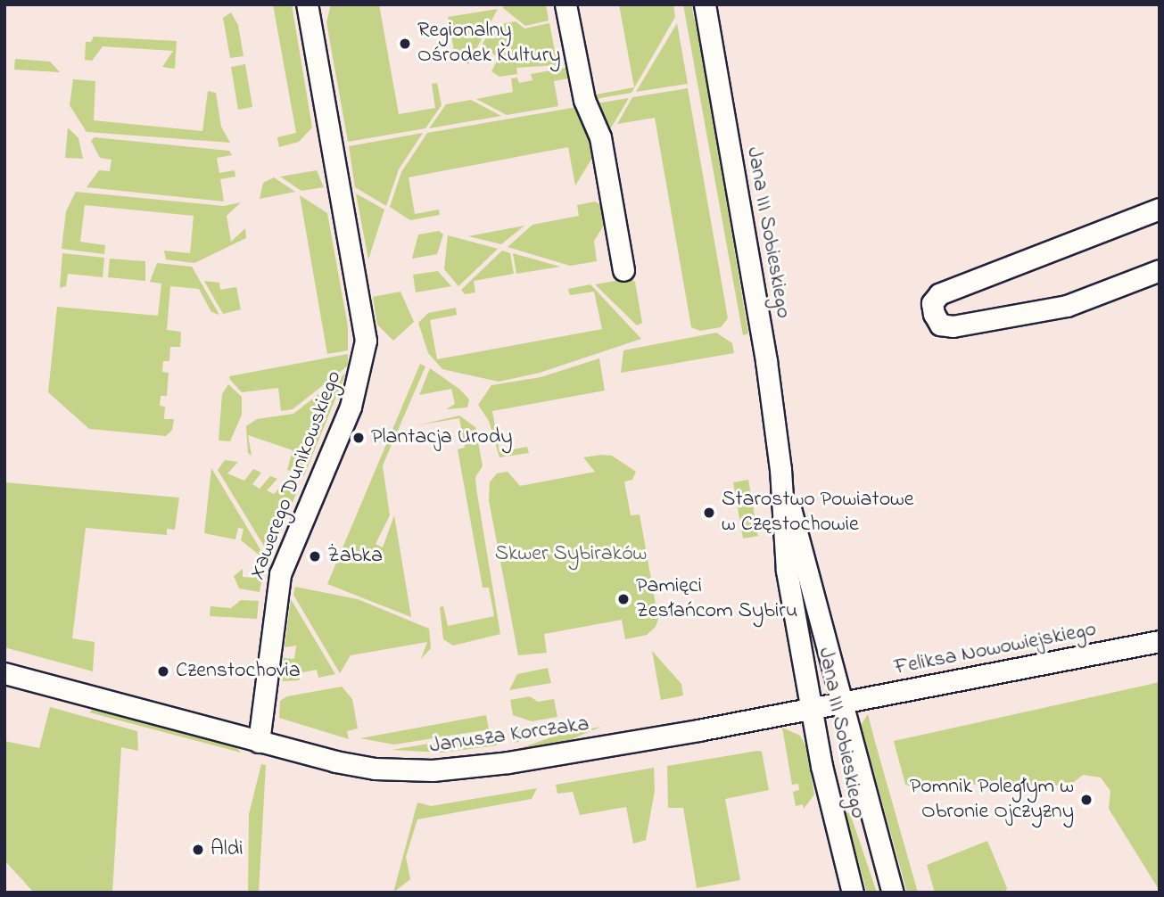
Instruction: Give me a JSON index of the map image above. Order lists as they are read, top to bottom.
{
  "streets": {
    "street": [
      "Jana III Sobieskiego",
      "Xawerego Dunikowskiego",
      "Feliksa Nowowiejskiego",
      "Janusza Korczaka"
    ]
  },
  "crossings": [
    ["Jana III Sobieskiego", "Feliksa Nowowiejskiego"],
    ["Jana III Sobieskiego", "Janusza Korczaka"],
    ["Xawerego Dunikowskiego", "Janusza Korczaka"],
    ["Feliksa Nowowiejskiego", "Janusza Korczaka"]
  ],
  "parks": ["Skwer Sybiraków"],
  "places": [
    "Regionalny Ośrodek Kultury",
    "Plantacja Urody",
    "Starostwo Powiatowe w Częstochowie",
    "Żabka",
    "Pamięci Zesłańcom Sybiru",
    "Czenstochovia",
    "Pomnik Poległym w Obronie Ojczyzny",
    "Aldi"
  ]
}
